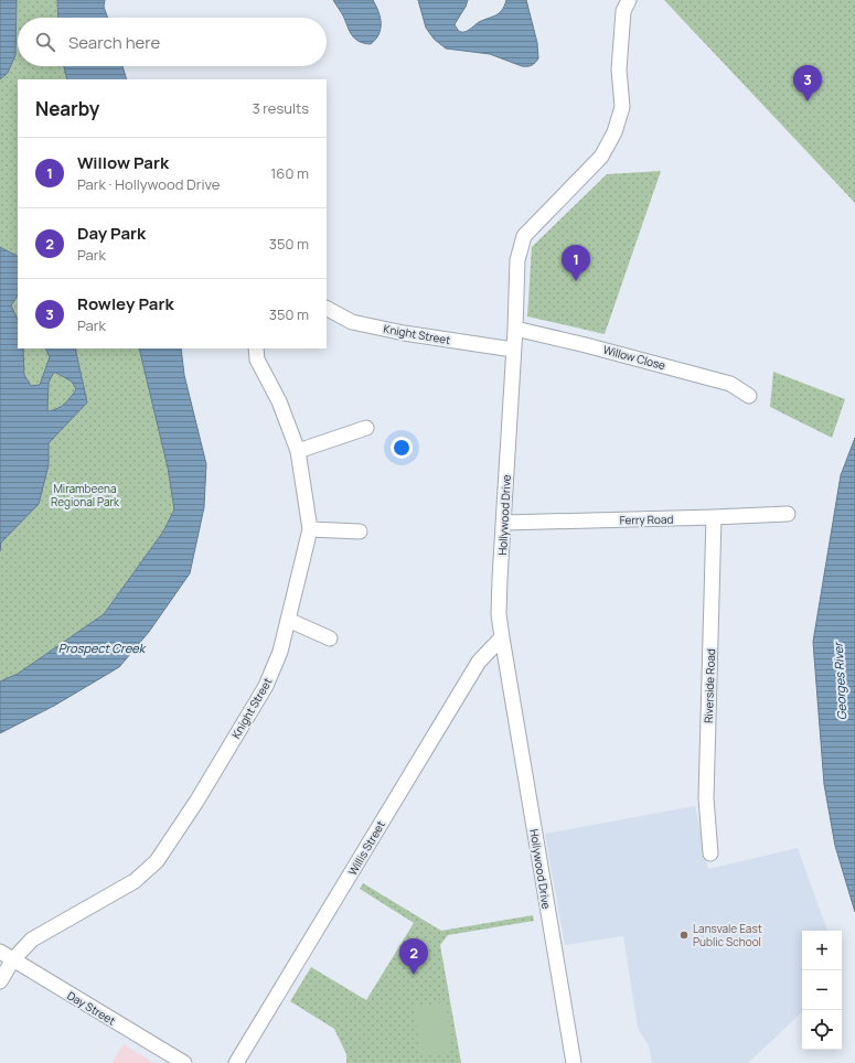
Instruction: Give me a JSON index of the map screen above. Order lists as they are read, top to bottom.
{
  "streets": {
    "street": [
      "Knight Street",
      "Willow Close",
      "Hollywood Drive",
      "Ferry Road",
      "Riverside Road",
      "Willis Street",
      "Day Street"
    ]
  },
  "crossings": [
    ["Knight Street", "Hollywood Drive"],
    ["Knight Street", "Day Street"],
    ["Willow Close", "Hollywood Drive"],
    ["Hollywood Drive", "Ferry Road"],
    ["Hollywood Drive", "Willis Street"],
    ["Ferry Road", "Riverside Road"]
  ],
  "water": ["Prospect Creek", "Georges River"],
  "parks": ["Mirambeena Regional Park"],
  "places": ["Lansvale East Public School"],
  "page": {
    "search": "Search here",
    "pins": ["3", "1", "2"],
    "heading": ["Nearby", "3 results"],
    "list": [
      {
        "mark": "1",
        "name": "Willow Park",
        "note": "Park · Hollywood Drive",
        "value": "160 m"
      },
      {
        "mark": "2",
        "name": "Day Park",
        "note": "Park",
        "value": "350 m"
      },
      {
        "mark": "3",
        "name": "Rowley Park",
        "note": "Park",
        "value": "350 m"
      }
    ],
    "map_buttons": ["+", "−"]
  }
}
